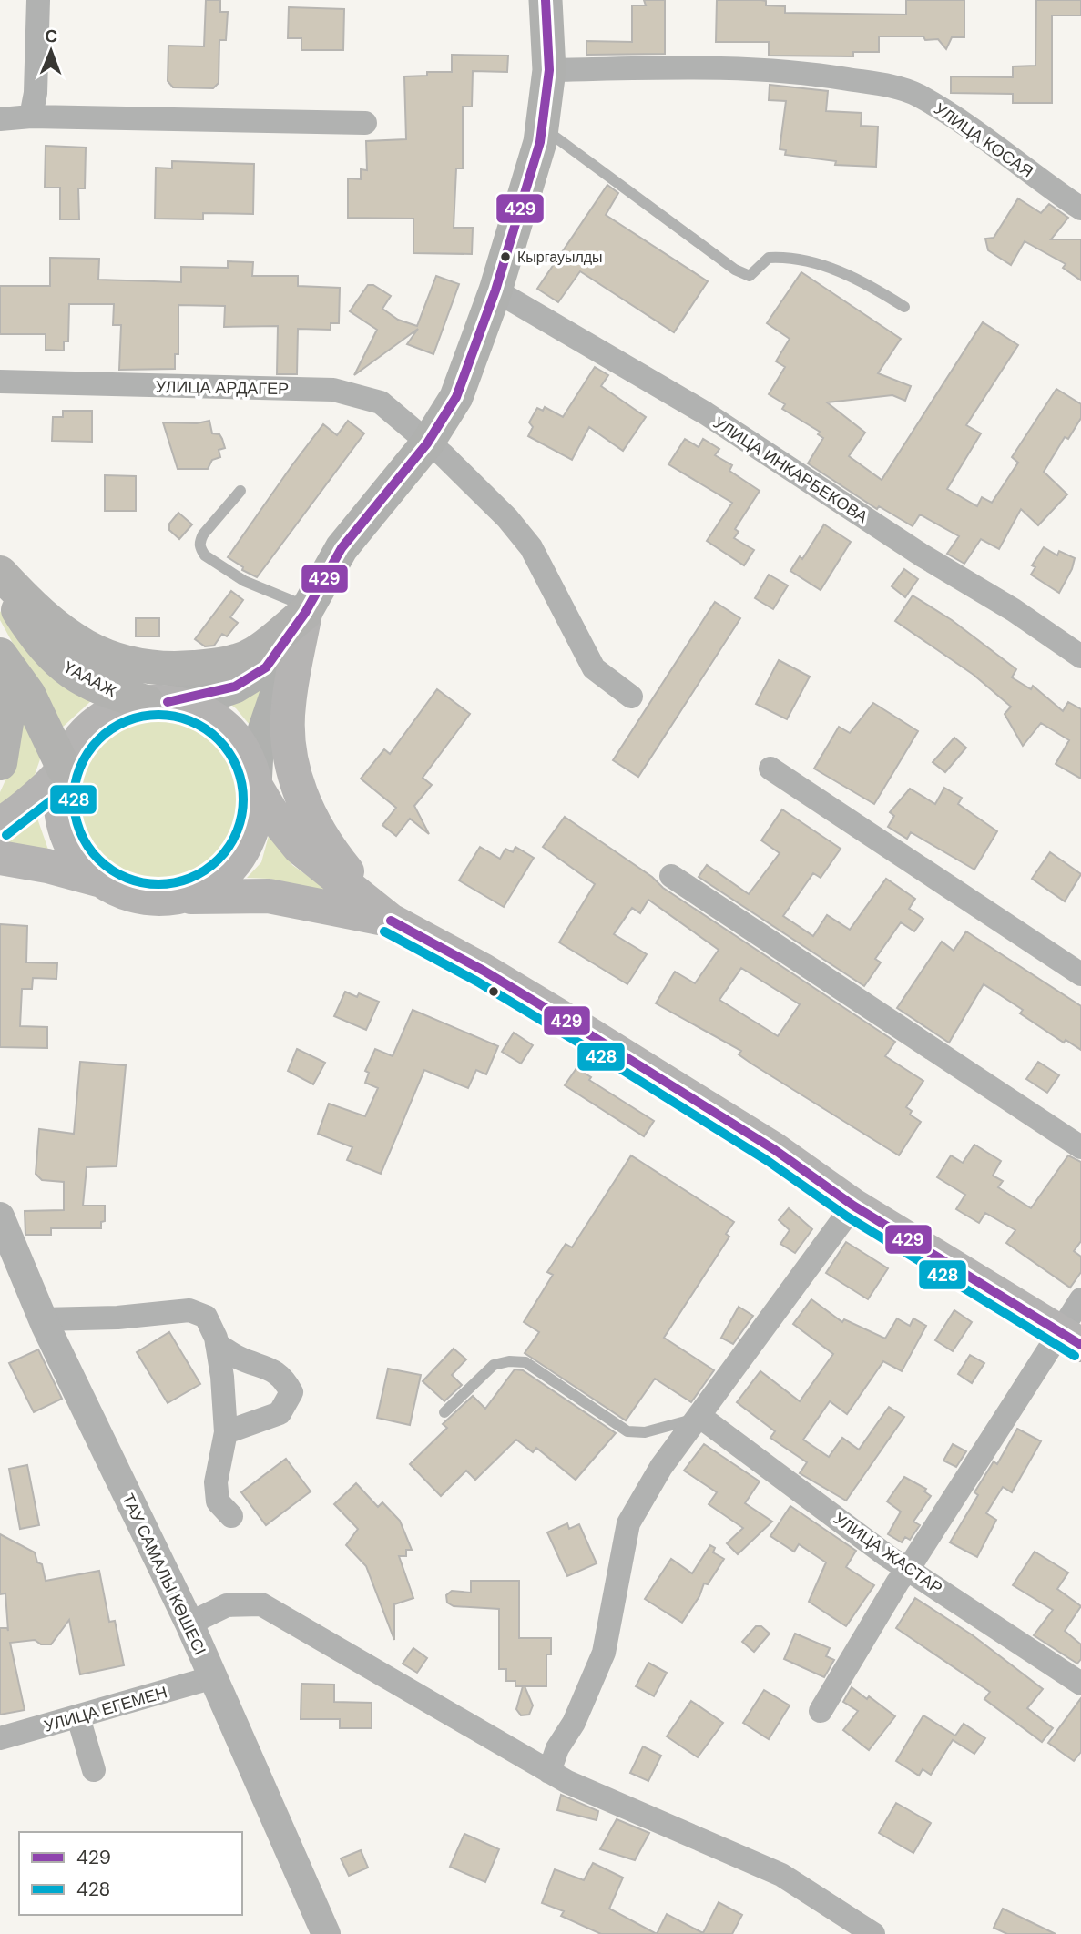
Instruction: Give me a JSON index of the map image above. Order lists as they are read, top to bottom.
{
  "streets": {
    "highway": ["ҮАААЖ"],
    "street": [
      "УЛИЦА КОСАЯ",
      "УЛИЦА АРДАГЕР",
      "УЛИЦА ИНКАРБЕКОВА",
      "УЛИЦА ЖАСТАР",
      "ТАУ САМАЛЫ КӨШЕСІ",
      "УЛИЦА ЕГЕМЕН"
    ]
  },
  "crossings": [
    ["ТАУ САМАЛЫ КӨШЕСІ", "УЛИЦА ЕГЕМЕН"]
  ],
  "places": ["Кыргауылды"],
  "lines": ["transit line 429", "transit line 428"],
  "legend": ["429", "428"],
  "north": "top"
}
